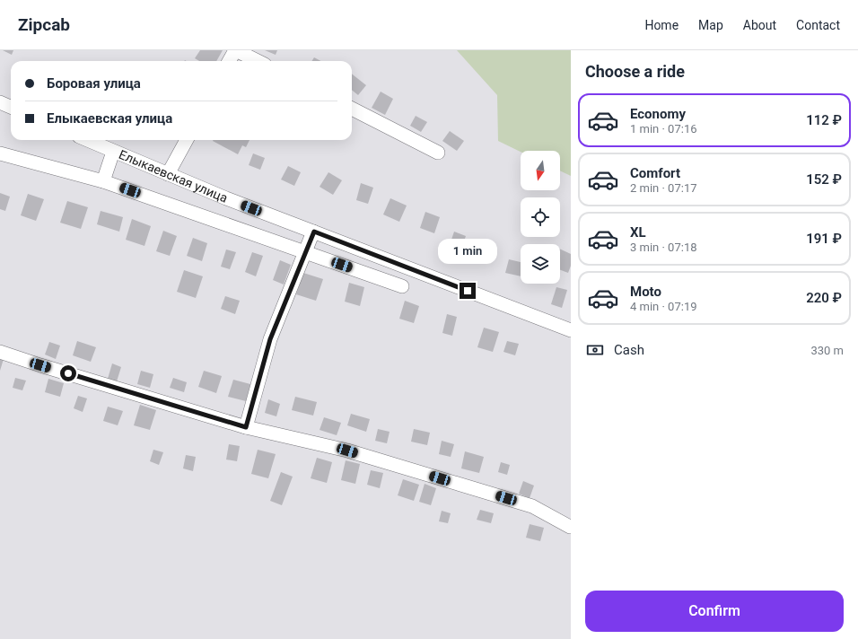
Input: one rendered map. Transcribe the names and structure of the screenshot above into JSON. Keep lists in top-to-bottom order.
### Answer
{
  "streets": {
    "street": ["Елыкаевская улица"]
  },
  "north": "bottom",
  "page": {
    "header": "Zipcab",
    "nav": [
      "Home",
      "Map",
      "About",
      "Contact"
    ],
    "heading": "Choose a ride",
    "banner": ["Боровая улица", "Елыкаевская улица"],
    "list": [
      {
        "name": "Economy",
        "note": "1 min · 07:16",
        "value": "112 ₽"
      },
      {
        "name": "Comfort",
        "note": "2 min · 07:17",
        "value": "152 ₽"
      },
      {
        "name": "XL",
        "note": "3 min · 07:18",
        "value": "191 ₽"
      },
      {
        "name": "Moto",
        "note": "4 min · 07:19",
        "value": "220 ₽"
      }
    ],
    "bubble": "1 min",
    "pay": ["Cash", "330 m"],
    "buttons": "Confirm"
  }
}
